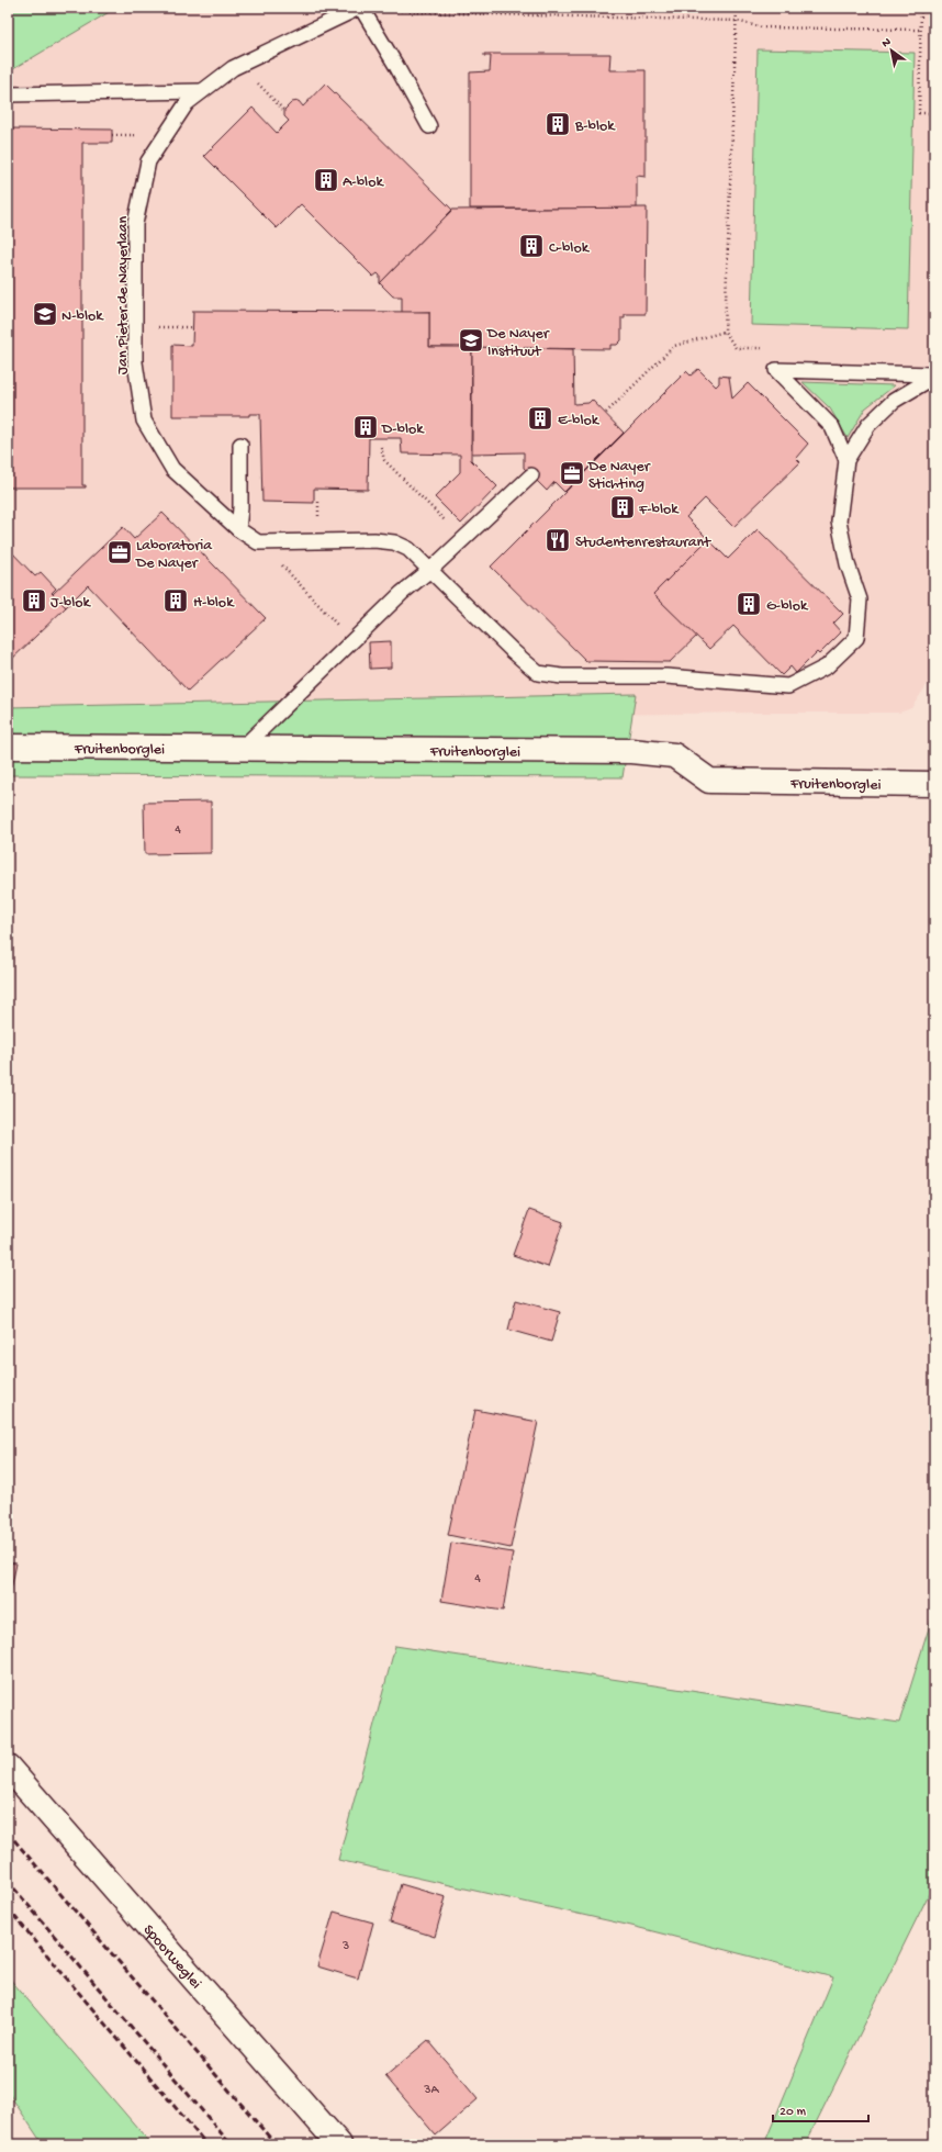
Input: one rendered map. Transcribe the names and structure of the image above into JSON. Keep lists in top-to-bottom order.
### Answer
{
  "streets": {
    "street": ["Fruitenborglei", "Spoorweglei"],
    "lane": ["Jan Pieter de Nayerlaan"]
  },
  "places": {
    "building": [
      "B-blok",
      "A-blok",
      "C-blok",
      "E-blok",
      "D-blok",
      "F-blok",
      "J-blok",
      "H-blok",
      "G-blok"
    ],
    "school or university": ["N-blok", "De Nayer Instituut"],
    "office": ["De Nayer Stichting", "Laboratoria De Nayer"],
    "restaurant": ["Studentenrestaurant"]
  },
  "house_numbers": [
    "4",
    "4",
    "3",
    "3A"
  ],
  "scale_bar": "20 m",
  "north": "top left"
}
